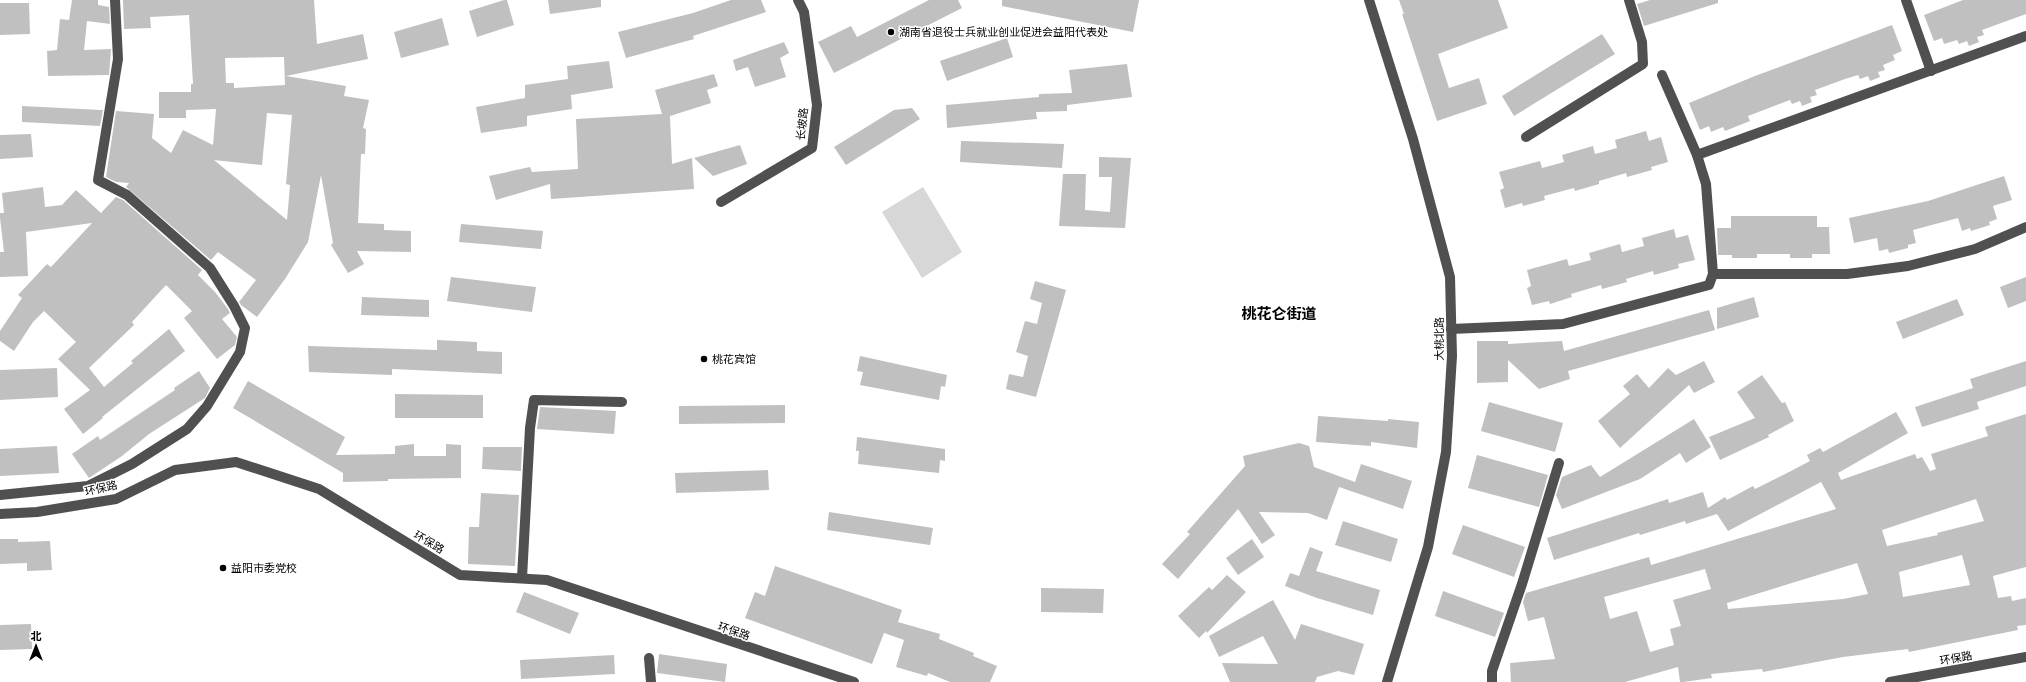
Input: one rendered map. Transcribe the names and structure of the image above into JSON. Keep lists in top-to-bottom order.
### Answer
{
  "streets": {
    "street": ["长坡路", "大桃北路", "环保路"]
  },
  "districts": ["桃花仑街道"],
  "places": ["湖南省退役士兵就业创业促进会益阳代表处", "桃花宾馆", "益阳市委党校"],
  "north": "top"
}
